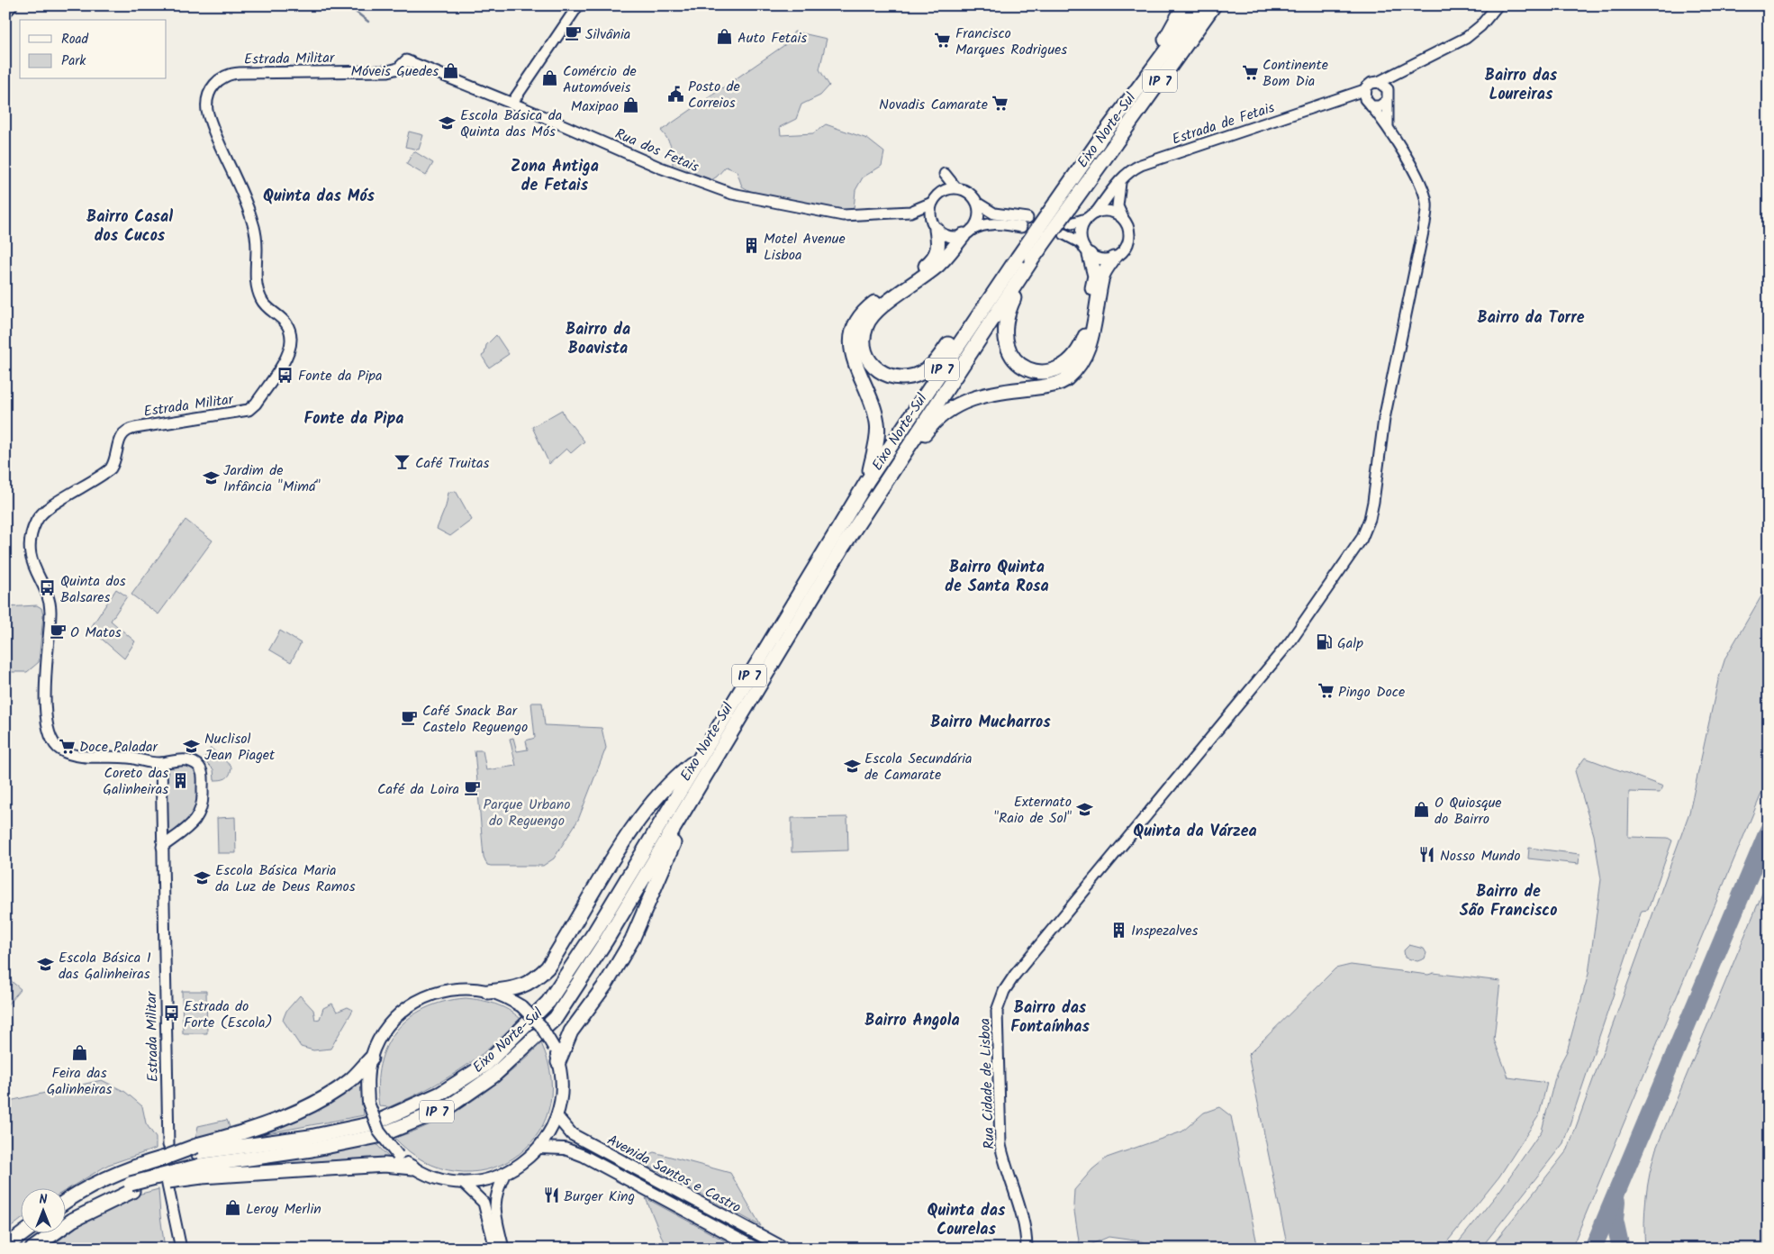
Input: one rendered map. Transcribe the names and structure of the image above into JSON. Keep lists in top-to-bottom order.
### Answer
{
  "streets": {
    "highway": ["IP 7", "Eixo Norte-Sul"],
    "main road": ["Avenida Santos e Castro"],
    "street": [
      "Estrada Militar",
      "Estrada de Fetais",
      "Rua dos Fetais",
      "Rua Cidade de Lisboa"
    ]
  },
  "crossings": [
    ["Estrada Militar", "Eixo Norte-Sul"],
    ["Estrada Militar", "Rua dos Fetais"]
  ],
  "districts": [
    "Bairro das Loureiras",
    "Zona Antiga de Fetais",
    "Quinta das Mós",
    "Bairro Casal dos Cucos",
    "Bairro da Torre",
    "Bairro da Boavista",
    "Fonte da Pipa",
    "Bairro Quinta de Santa Rosa",
    "Bairro Mucharros",
    "Quinta da Várzea",
    "Bairro de São Francisco",
    "Bairro das Fontaínhas",
    "Bairro Angola",
    "Quinta das Courelas"
  ],
  "parks": ["Parque Urbano do Reguengo"],
  "places": {
    "cafe": [
      "Silvânia",
      "O Matos",
      "Café Snack Bar Castelo Reguengo",
      "Café da Loira"
    ],
    "shop": [
      "Auto Fetais",
      "Móveis Guedes",
      "Comércio de Automóveis",
      "Maxipao",
      "O Quiosque do Bairro",
      "Feira das Galinheiras",
      "Leroy Merlin"
    ],
    "supermarket": [
      "Francisco Marques Rodrigues",
      "Continente Bom Dia",
      "Novadis Camarate",
      "Pingo Doce",
      "Doce Paladar"
    ],
    "public building": ["Posto de Correios"],
    "school or university": [
      "Escola Básica da Quinta das Mós",
      "Jardim de Infância \"Mimá\"",
      "Nuclisol Jean Piaget",
      "Escola Secundária de Camarate",
      "Externato \"Raio de Sol\"",
      "Escola Básica Maria da Luz de Deus Ramos",
      "Escola Básica 1 das Galinheiras"
    ],
    "building": ["Motel Avenue Lisboa", "Coreto das Galinheiras", "Inspezalves"],
    "bus stop": ["Fonte da Pipa", "Quinta dos Balsares", "Estrada do Forte (Escola)"],
    "bar": ["Café Truitas"],
    "fuel station": ["Galp"],
    "restaurant": ["Nosso Mundo", "Burger King"]
  },
  "legend": ["Road", "Park"],
  "north": "top"
}
